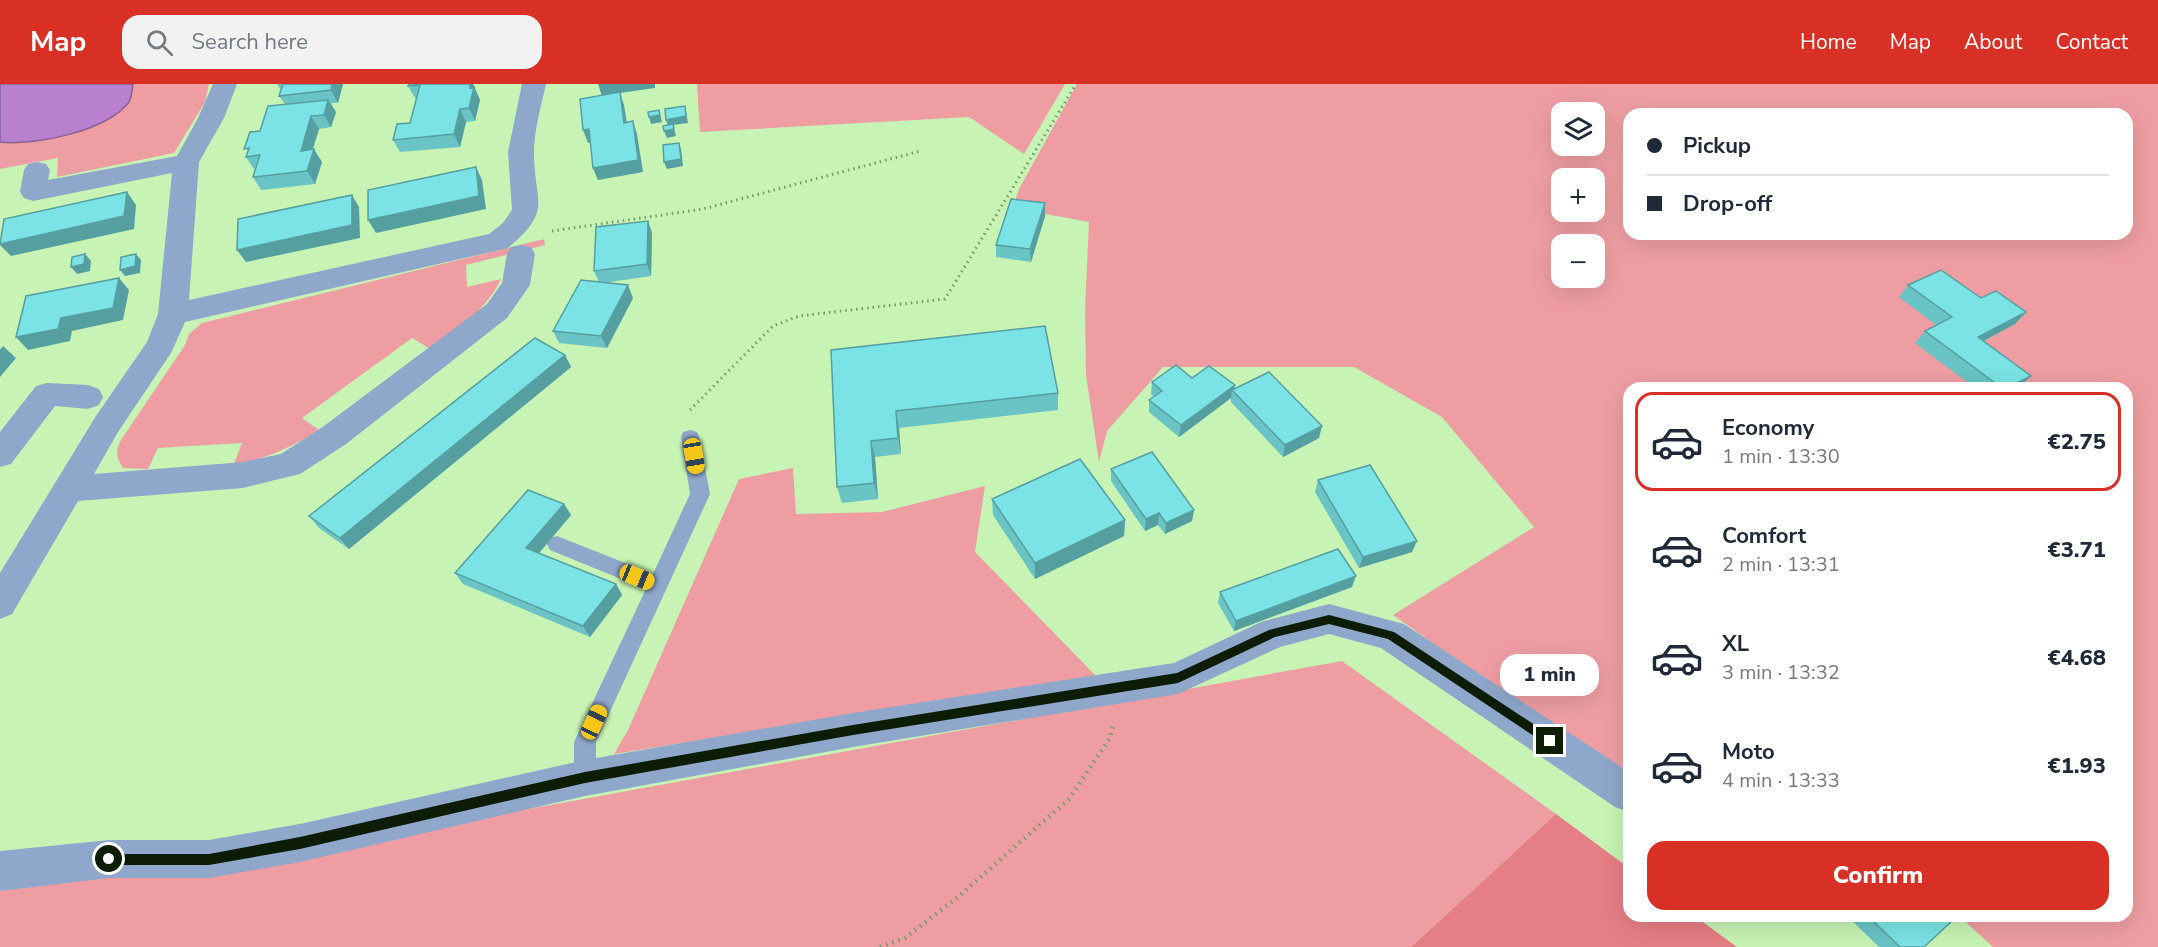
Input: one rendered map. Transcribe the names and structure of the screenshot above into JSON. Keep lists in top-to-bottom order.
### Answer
{
  "page": {
    "header": "Map",
    "search": "Search here",
    "nav": [
      "Home",
      "Map",
      "About",
      "Contact"
    ],
    "map_buttons": ["+", "−"],
    "banner": ["Pickup", "Drop-off"],
    "list": [
      {
        "name": "Economy",
        "note": "1 min · 13:30",
        "value": "€2.75"
      },
      {
        "name": "Comfort",
        "note": "2 min · 13:31",
        "value": "€3.71"
      },
      {
        "name": "XL",
        "note": "3 min · 13:32",
        "value": "€4.68"
      },
      {
        "name": "Moto",
        "note": "4 min · 13:33",
        "value": "€1.93"
      }
    ],
    "bubble": "1 min",
    "buttons": "Confirm"
  }
}
